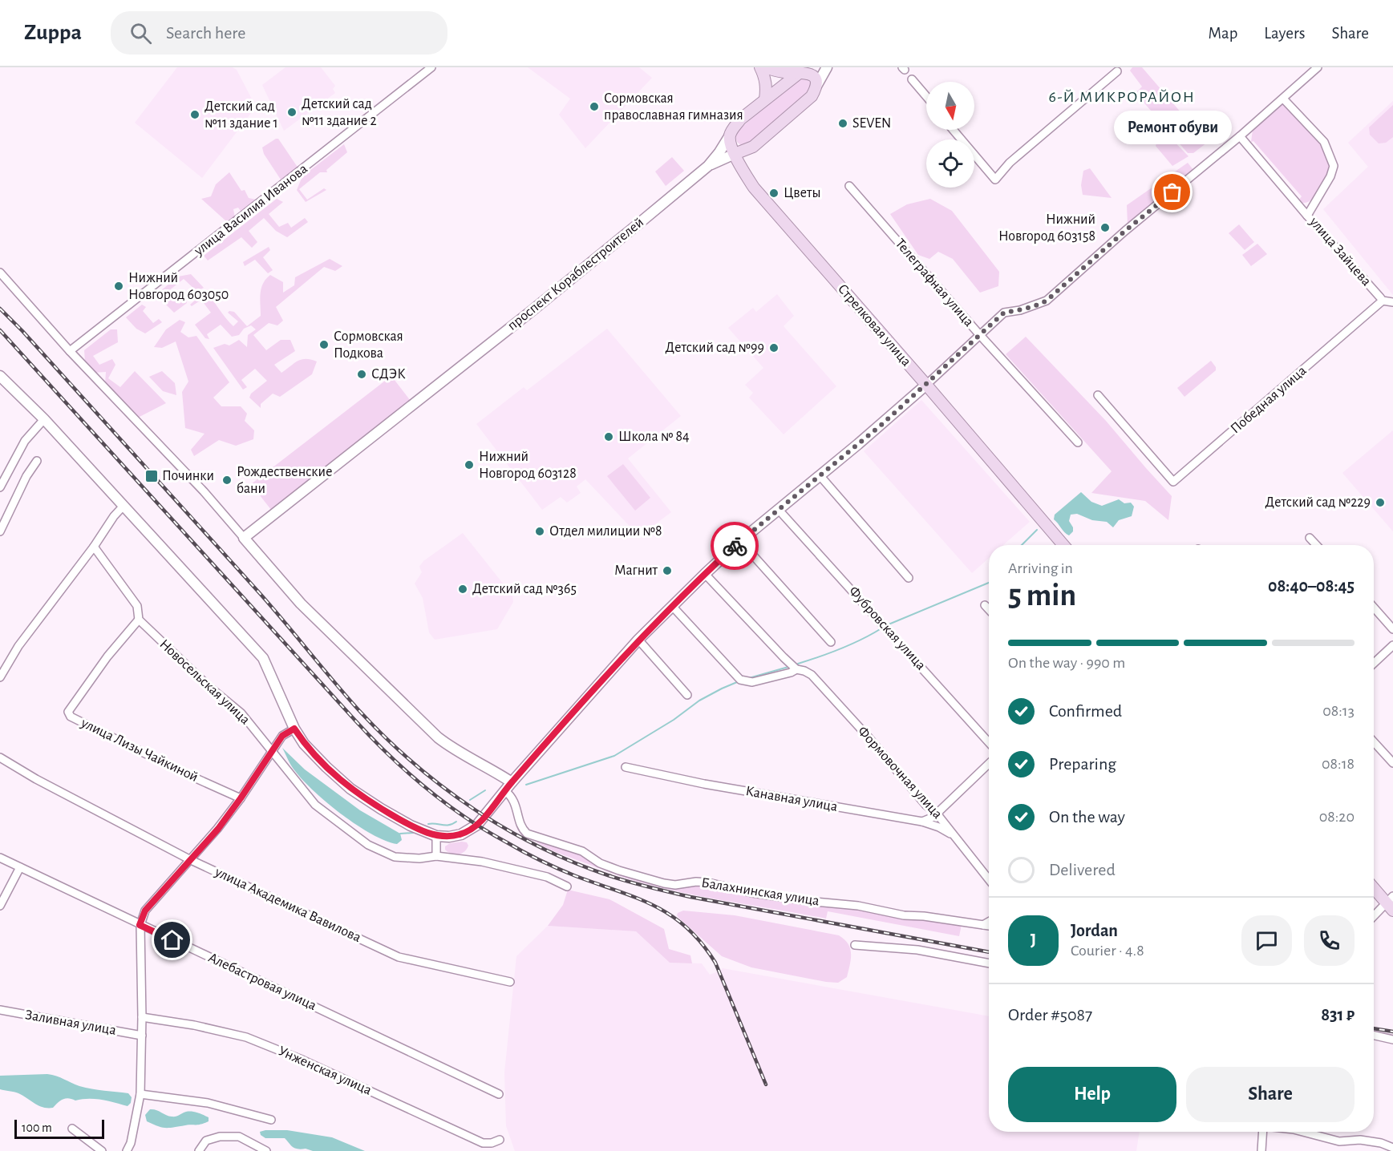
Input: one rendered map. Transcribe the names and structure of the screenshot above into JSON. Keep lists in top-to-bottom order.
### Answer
{
  "streets": {
    "main road": ["Стрелковая улица"],
    "street": [
      "улица Василия Иванова",
      "улица Зайцева",
      "проспект Кораблестроителей",
      "Телеграфная улица",
      "Победная улица",
      "Фубровская улица",
      "Новосельская улица",
      "улица Лизы Чайкиной",
      "Формовочная улица",
      "Канавная улица",
      "Балахнинская улица",
      "улица Академика Вавилова",
      "Алебастровая улица",
      "Заливная улица",
      "Унженская улица"
    ]
  },
  "crossings": [
    ["улица Зайцева", "Победная улица"],
    ["проспект Кораблестроителей", "Стрелковая улица"],
    ["Новосельская улица", "улица Лизы Чайкиной"],
    ["Формовочная улица", "Канавная улица"]
  ],
  "districts": ["6-Й МИКРОРАЙОН"],
  "places": {
    "other": [
      "Сормовская православная гимназия",
      "Детский сад №11 здание 2",
      "Детский сад №11 здание 1",
      "SEVEN",
      "Ремонт обуви",
      "Цветы",
      "Нижний Новгород 603158",
      "Нижний Новгород 603050",
      "Сормовская Подкова",
      "Детский сад №99",
      "СДЭК",
      "Школа № 84",
      "Нижний Новгород 603128",
      "Рождественские бани",
      "Детский сад №229",
      "Отдел милиции №8",
      "Магнит",
      "Детский сад №365"
    ],
    "transit": ["Починки"]
  },
  "scale_bar": "100 m",
  "north": "bottom",
  "page": {
    "header": "Zuppa",
    "search": "Search here",
    "nav": ["Map", "Layers", "Share"],
    "bubble": "Ремонт обуви",
    "heading": ["5 min", "Arriving in", "08:40–08:45"],
    "panel": [
      "Jordan",
      "Courier · 4.8",
      "Order #5087",
      "831 ₽"
    ],
    "bar": "On the way · 990 m",
    "list": [
      ["Confirmed", "08:13"],
      ["Preparing", "08:18"],
      ["On the way", "08:20"],
      "Delivered"
    ],
    "round": "J",
    "buttons": ["Help", "Share"],
    "scale": "100 m"
  }
}
